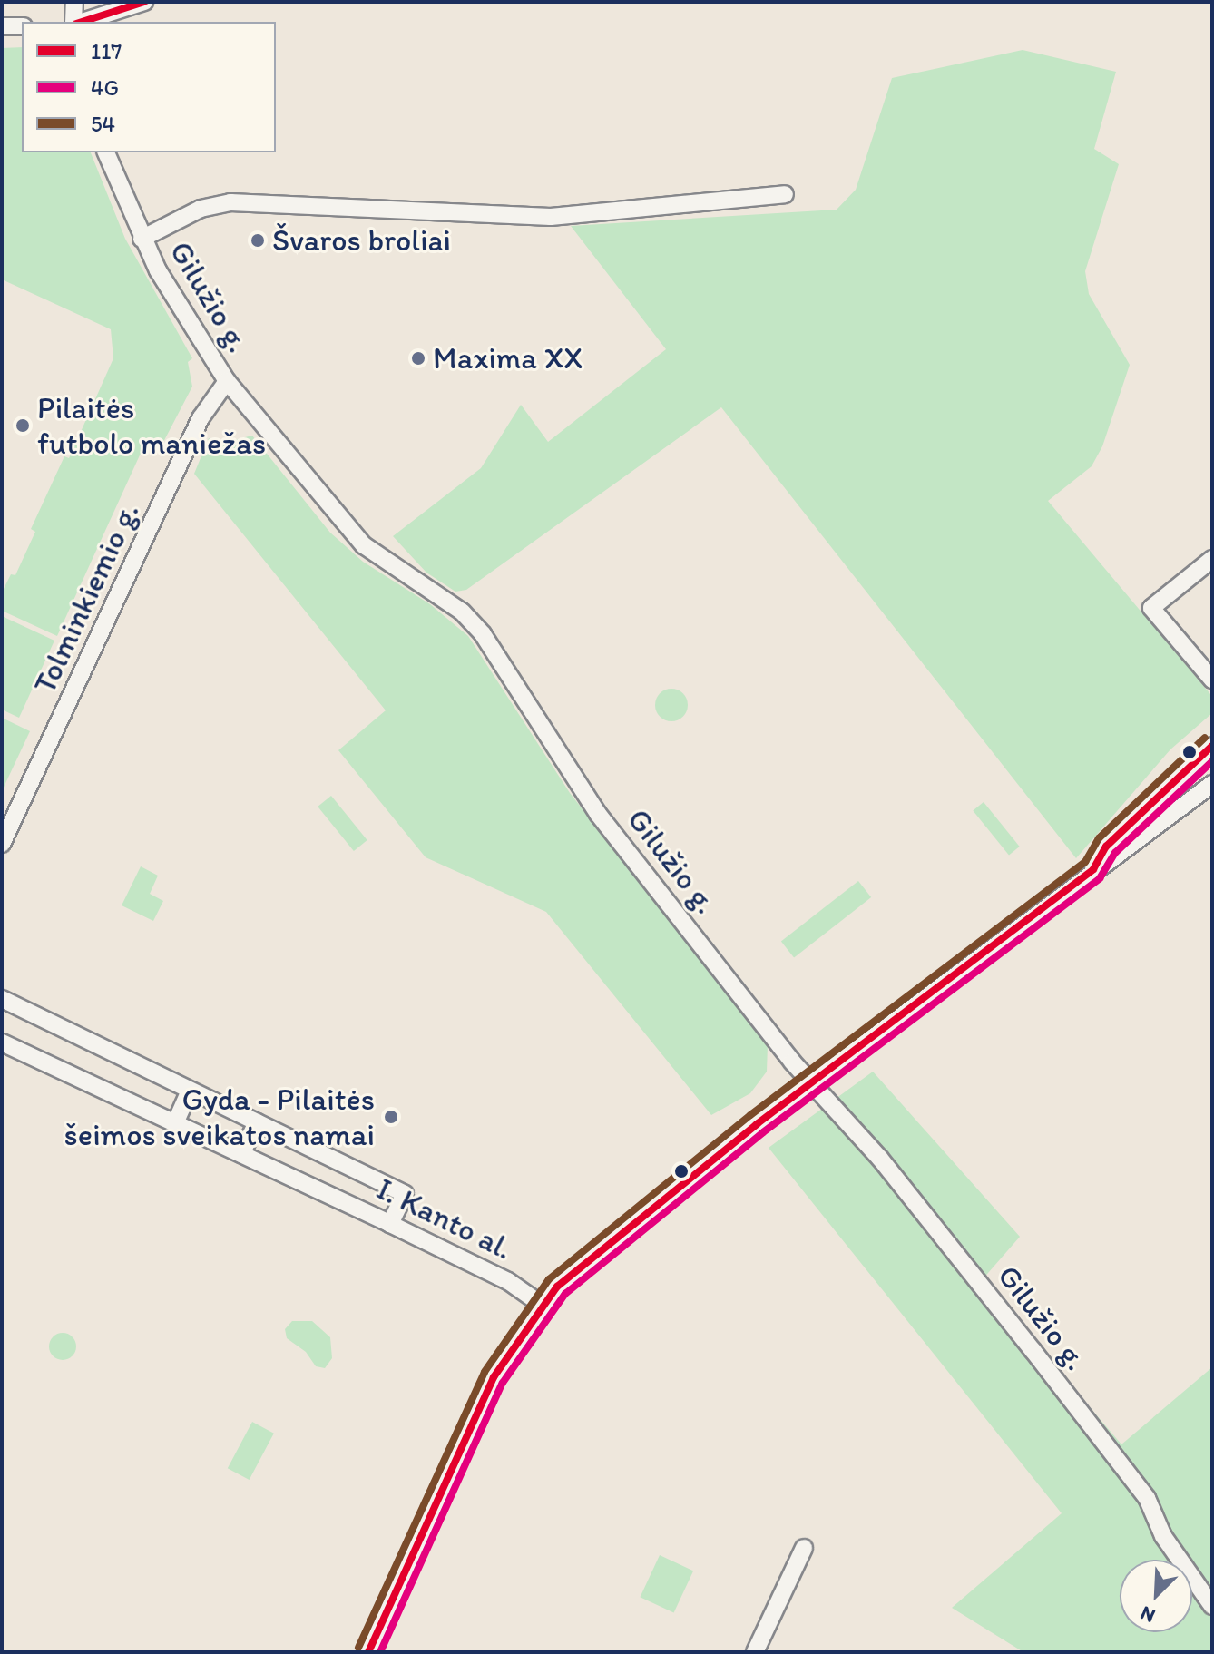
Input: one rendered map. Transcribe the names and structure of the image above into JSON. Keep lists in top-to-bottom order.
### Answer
{
  "streets": {
    "street": ["Gilužio g.", "Tolminkiemio g.", "I. Kanto al."]
  },
  "crossings": [
    ["Gilužio g.", "Tolminkiemio g."]
  ],
  "places": [
    "Švaros broliai",
    "Maxima XX",
    "Pilaitės futbolo maniežas",
    "Gyda - Pilaitės šeimos sveikatos namai"
  ],
  "lines": ["transit line 117", "transit line 54", "transit line 4G"],
  "legend": ["117", "4G", "54"],
  "north": "bottom left"
}
